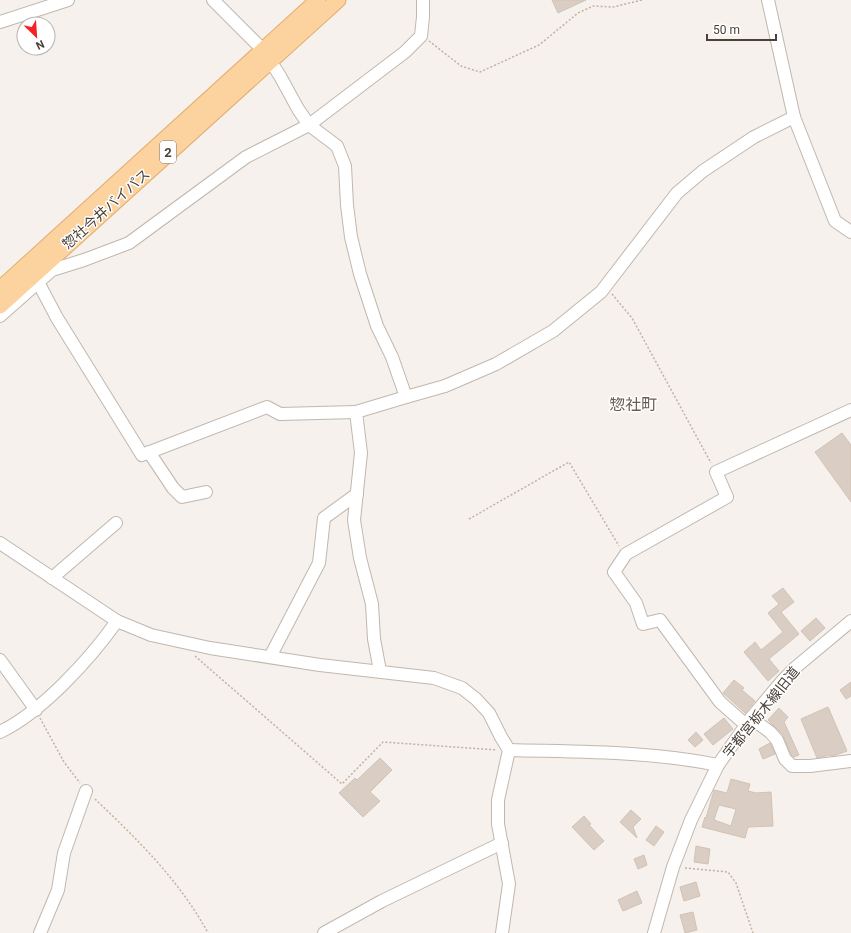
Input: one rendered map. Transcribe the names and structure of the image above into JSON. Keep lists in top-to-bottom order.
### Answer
{
  "streets": {
    "main road": ["2", "惣社今井バイパス"],
    "street": ["宇都宮栃木線旧道"]
  },
  "districts": ["惣社町"],
  "scale_bar": "50 m",
  "north": "bottom right"
}
